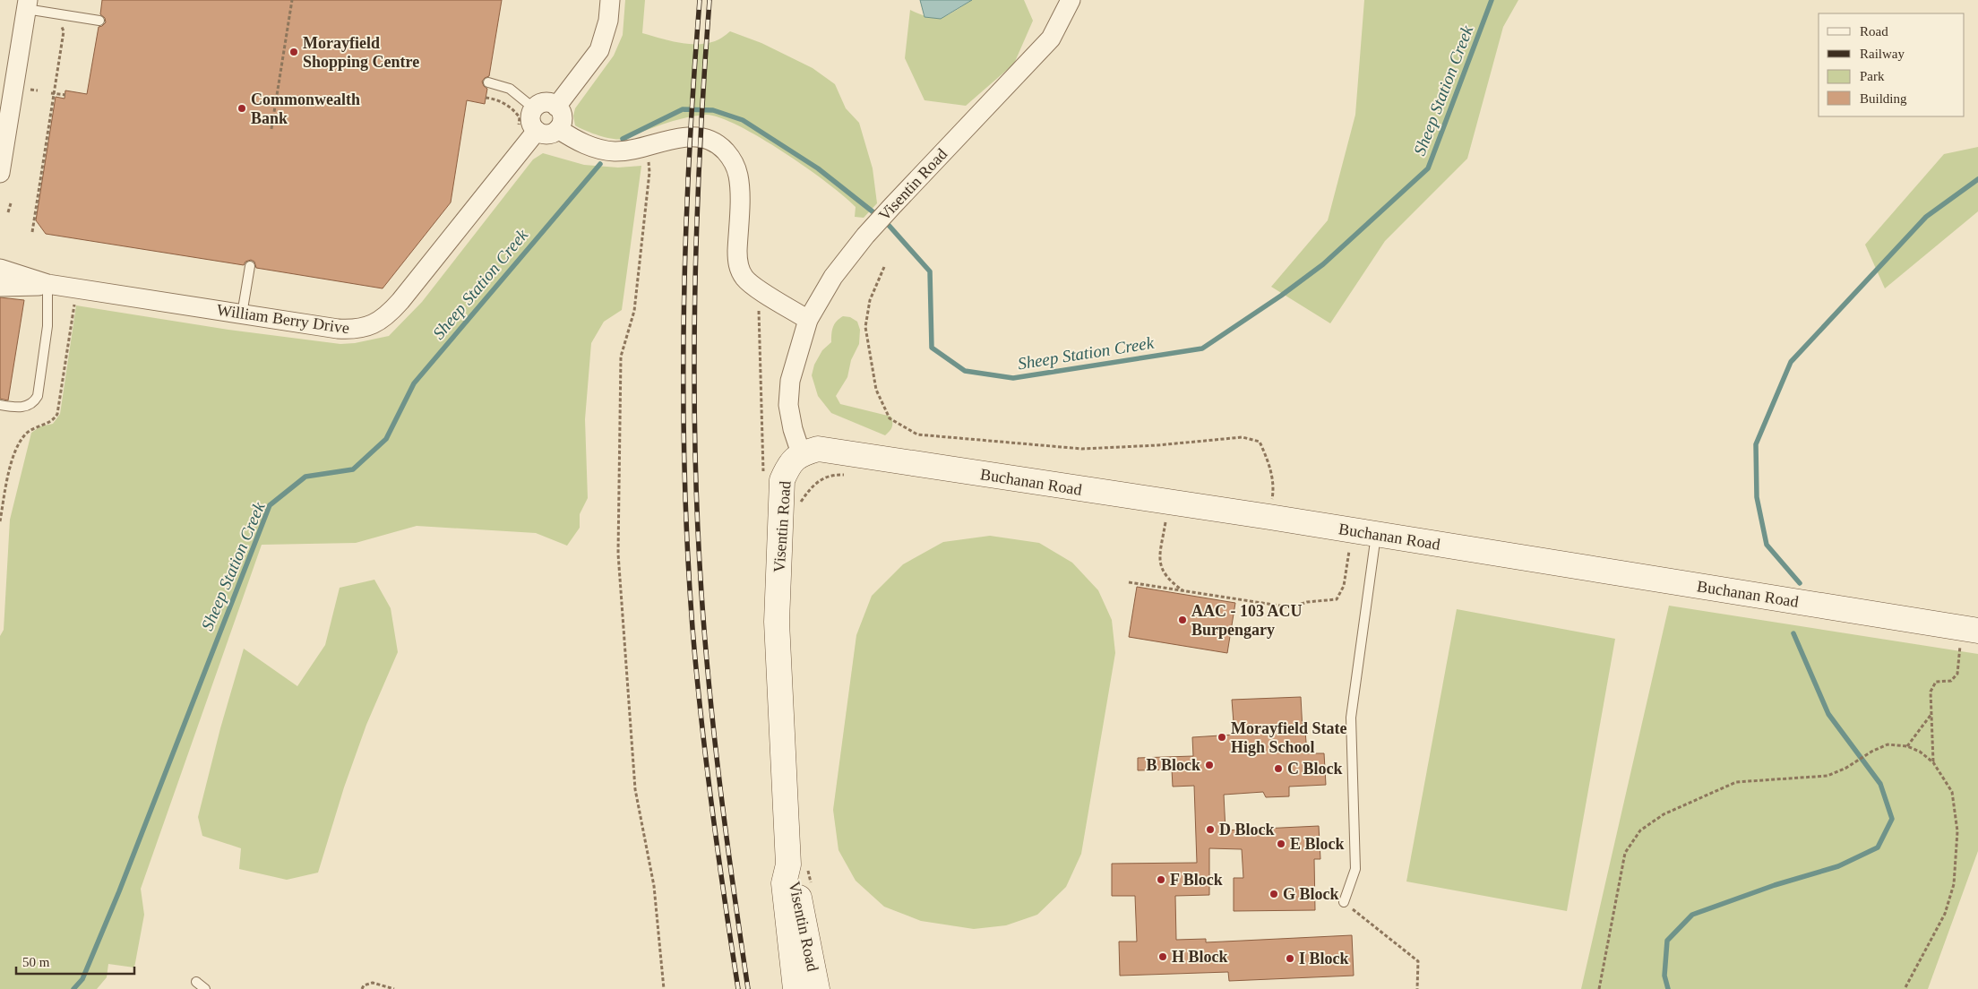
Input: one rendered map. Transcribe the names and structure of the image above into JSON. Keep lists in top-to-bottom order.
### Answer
{
  "streets": {
    "main road": ["Visentin Road", "Buchanan Road"],
    "street": ["William Berry Drive"]
  },
  "crossings": [
    ["Visentin Road", "Buchanan Road"]
  ],
  "water": ["Sheep Station Creek"],
  "places": [
    "Morayfield Shopping Centre",
    "Commonwealth Bank",
    "AAC - 103 ACU Burpengary",
    "Morayfield State High School",
    "B Block",
    "C Block",
    "D Block",
    "E Block",
    "F Block",
    "G Block",
    "H Block",
    "I Block"
  ],
  "legend": [
    "Road",
    "Railway",
    "Park",
    "Building"
  ],
  "scale_bar": "50 m"
}
